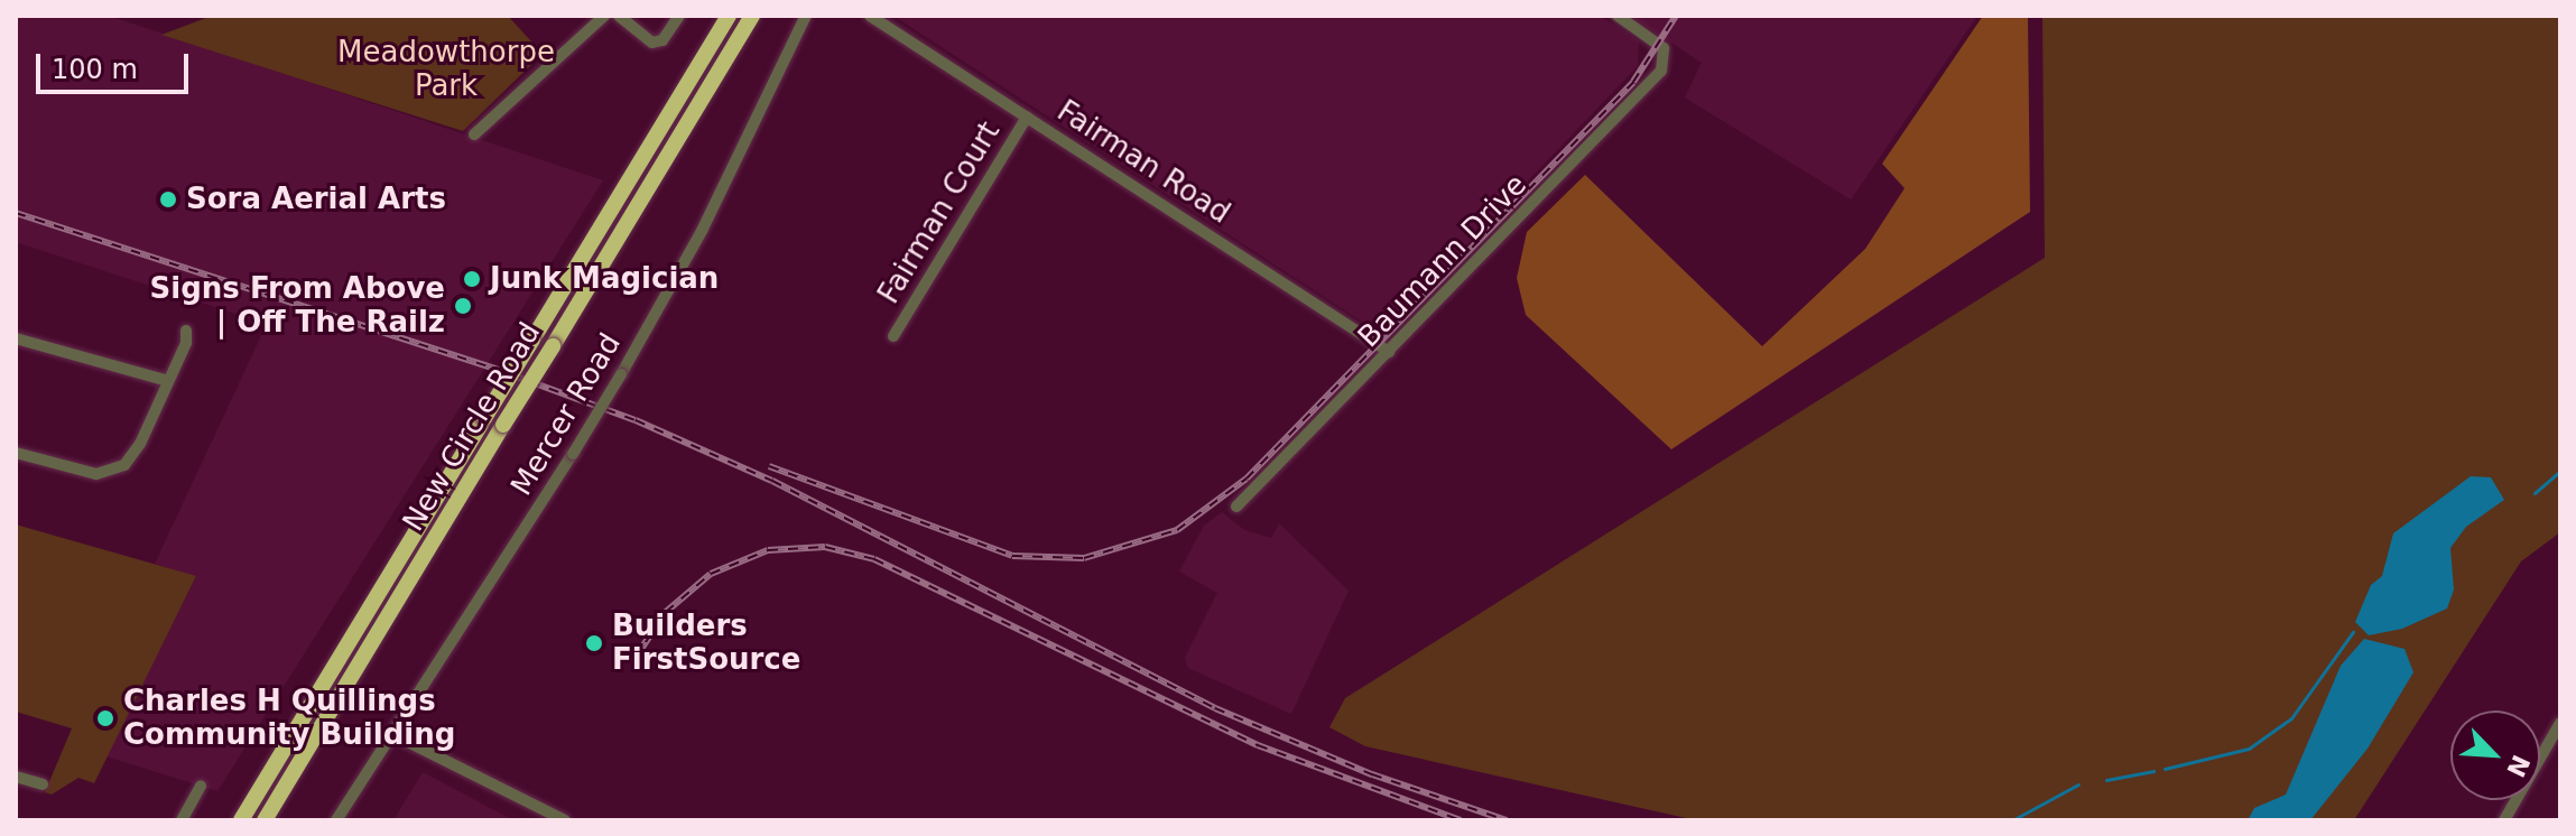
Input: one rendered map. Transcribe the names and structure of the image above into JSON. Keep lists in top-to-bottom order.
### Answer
{
  "streets": {
    "highway": ["New Circle Road"],
    "street": [
      "Fairman Road",
      "Fairman Court",
      "Baumann Drive",
      "Mercer Road"
    ]
  },
  "crossings": [
    ["Fairman Road", "Fairman Court"],
    ["Fairman Road", "Baumann Drive"]
  ],
  "parks": ["Meadowthorpe Park"],
  "places": [
    "Sora Aerial Arts",
    "Junk Magician",
    "Signs From Above | Off The Railz",
    "Builders FirstSource",
    "Charles H Quillings Community Building"
  ],
  "scale_bar": "100 m",
  "north": "bottom right"
}
